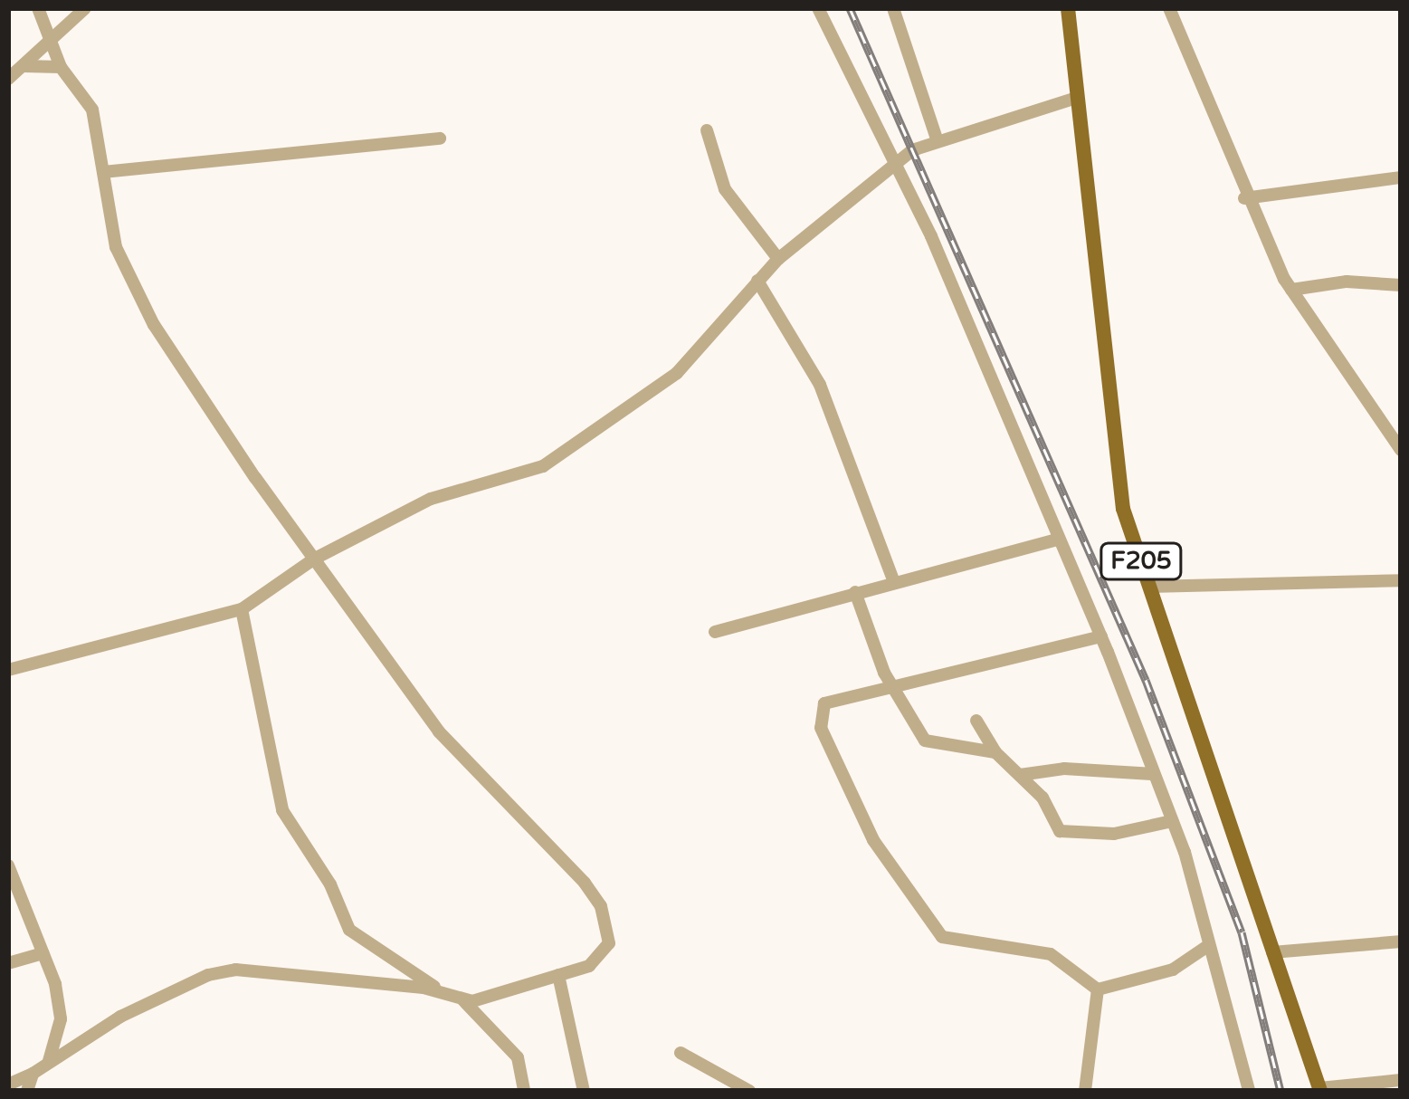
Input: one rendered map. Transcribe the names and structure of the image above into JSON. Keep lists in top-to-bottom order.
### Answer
{
  "streets": {
    "main road": ["F205"]
  }
}
